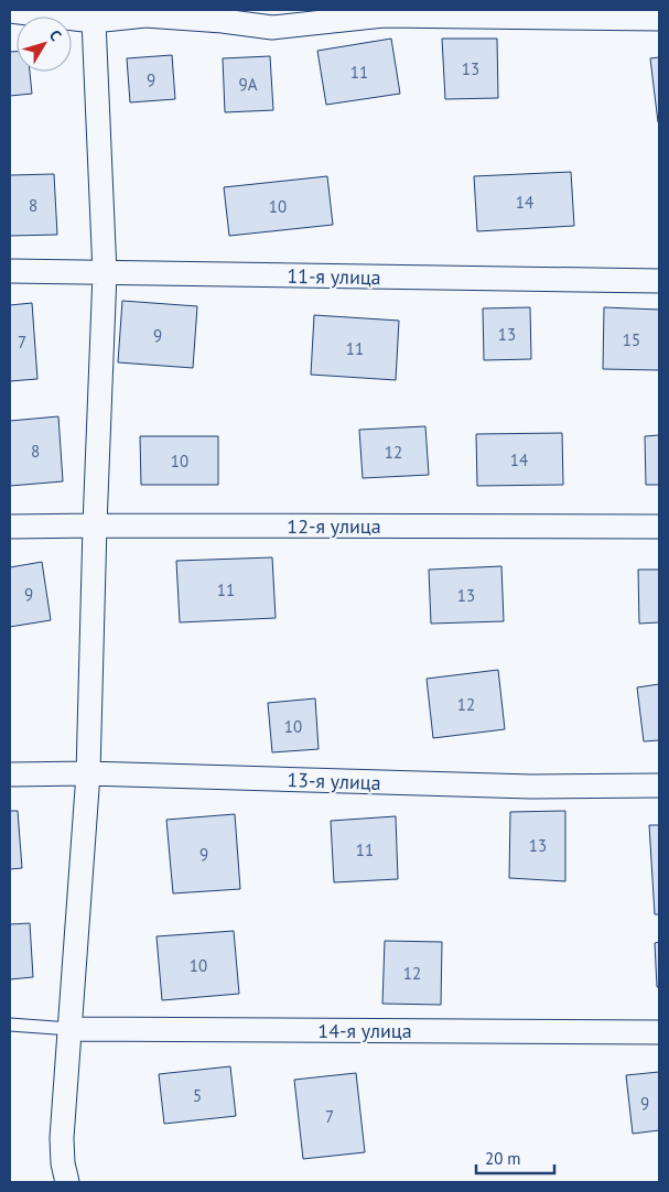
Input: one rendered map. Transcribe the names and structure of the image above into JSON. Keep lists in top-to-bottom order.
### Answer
{
  "streets": {
    "street": [
      "11-я улица",
      "12-я улица",
      "13-я улица",
      "14-я улица"
    ]
  },
  "house_numbers": [
    "13",
    "11",
    "9",
    "9А",
    "14",
    "8",
    "10",
    "13",
    "9",
    "15",
    "7",
    "11",
    "8",
    "12",
    "14",
    "10",
    "11",
    "9",
    "13",
    "12",
    "10",
    "13",
    "11",
    "9",
    "10",
    "12",
    "5",
    "9",
    "7"
  ],
  "scale_bar": "20 m",
  "north": "top right"
}
